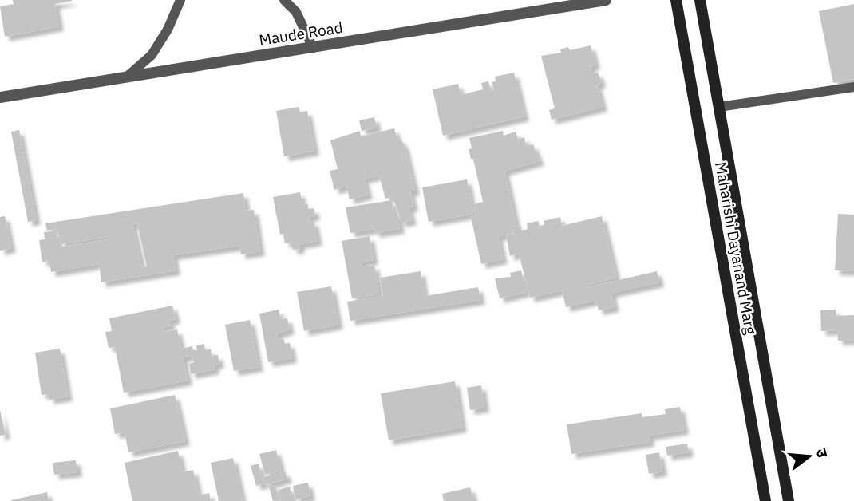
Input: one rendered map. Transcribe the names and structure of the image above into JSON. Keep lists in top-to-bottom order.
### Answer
{
  "streets": {
    "street": ["Maude Road", "Maharishi Dayanand Marg"]
  },
  "north": "right"
}
